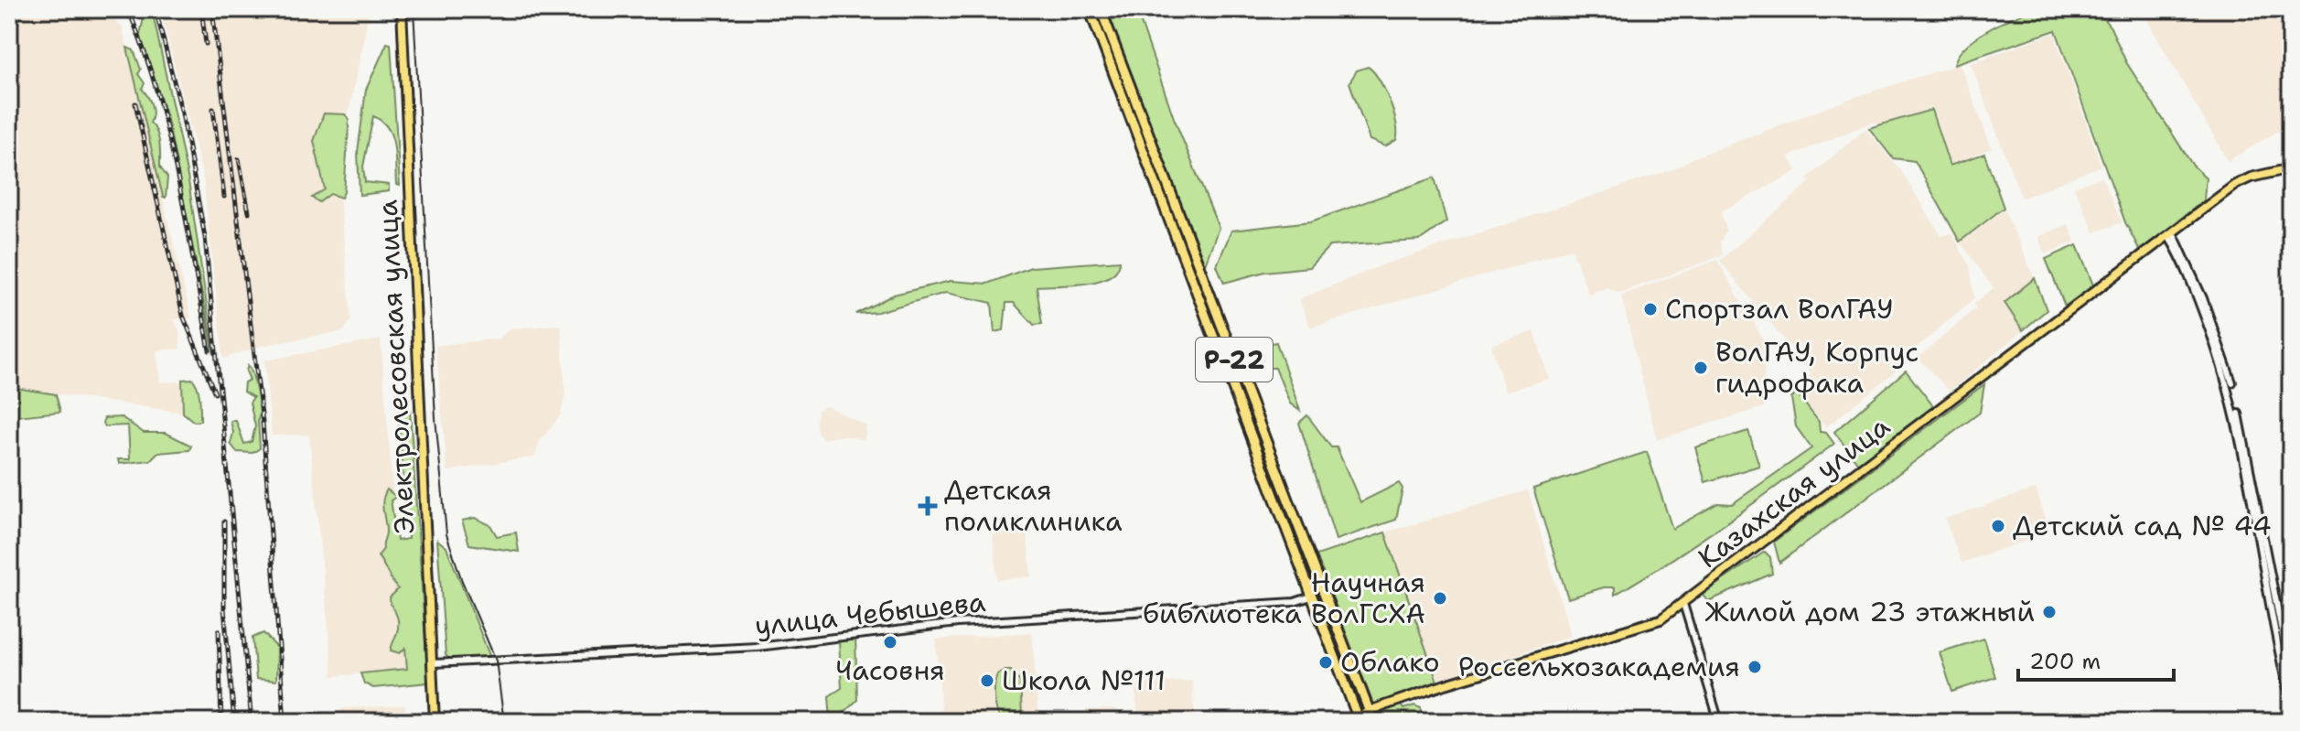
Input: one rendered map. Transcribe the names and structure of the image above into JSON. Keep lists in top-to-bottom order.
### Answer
{
  "streets": {
    "highway": ["Р-22"],
    "main road": ["Электролесовская улица", "Казахская улица"],
    "street": ["улица Чебышева"]
  },
  "crossings": [
    ["Р-22", "Казахская улица"],
    ["Р-22", "улица Чебышева"],
    ["Электролесовская улица", "улица Чебышева"]
  ],
  "places": {
    "other": [
      "Спортзал ВолГАУ",
      "ВолГАУ, Корпус гидрофака",
      "Детский сад № 44",
      "Научная библиотека ВолГСХА",
      "Жилой дом 23 этажный",
      "Часовня",
      "Облако",
      "Россельхозакадемия",
      "Школа №111"
    ],
    "health": ["Детская поликлиника"]
  },
  "scale_bar": "200 m"
}
